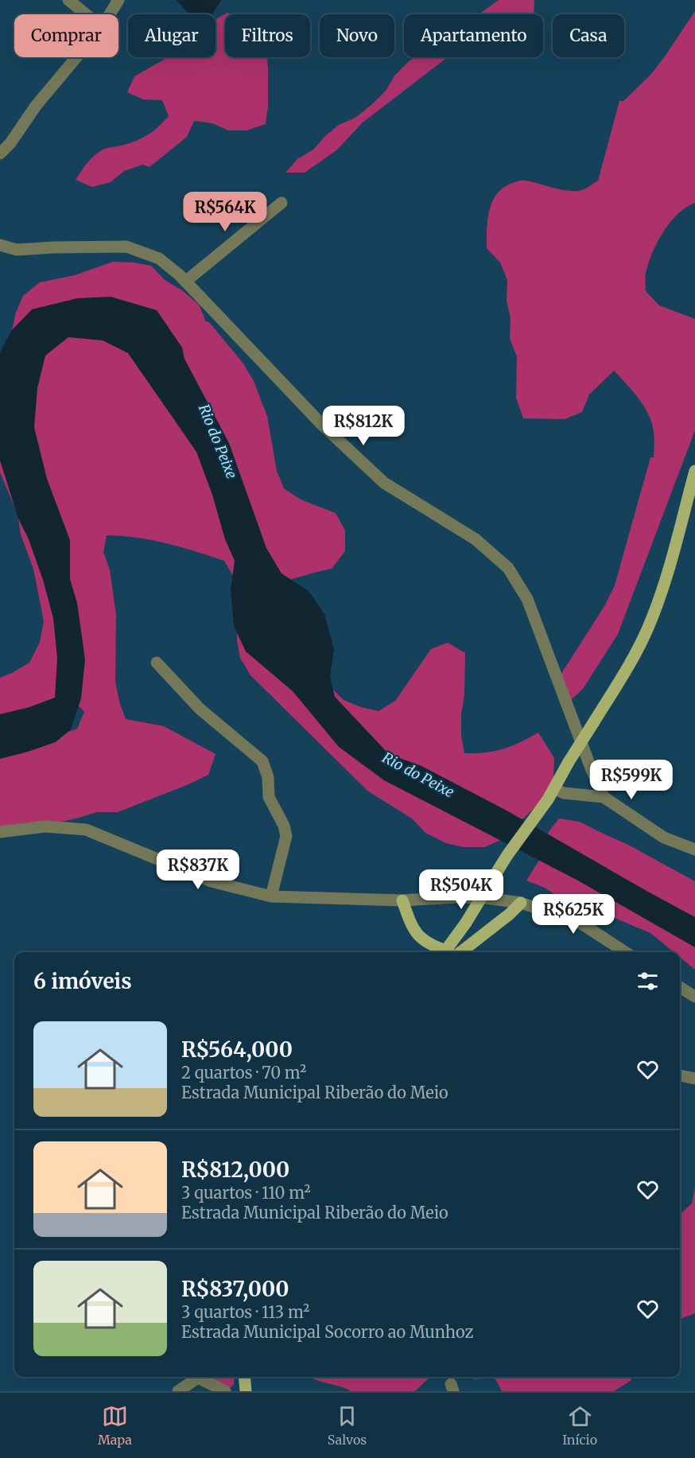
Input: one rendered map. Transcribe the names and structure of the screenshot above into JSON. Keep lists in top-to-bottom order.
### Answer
{
  "water": ["Rio do Peixe"],
  "page": {
    "chip": [
      "Comprar",
      "Alugar",
      "Filtros",
      "Novo",
      "Apartamento",
      "Casa"
    ],
    "price": [
      "R$564K",
      "R$812K",
      "R$599K",
      "R$837K",
      "R$504K",
      "R$625K"
    ],
    "heading": "6 imóveis",
    "list": [
      {
        "name": "R$564,000",
        "note": "2 quartos · 70 m² · Estrada Municipal Riberão do Meio"
      },
      {
        "name": "R$812,000",
        "note": "3 quartos · 110 m² · Estrada Municipal Riberão do Meio"
      },
      {
        "name": "R$837,000",
        "note": "3 quartos · 113 m² · Estrada Municipal Socorro ao Munhoz"
      }
    ],
    "tabs": ["Mapa", "Salvos", "Início"]
  }
}
